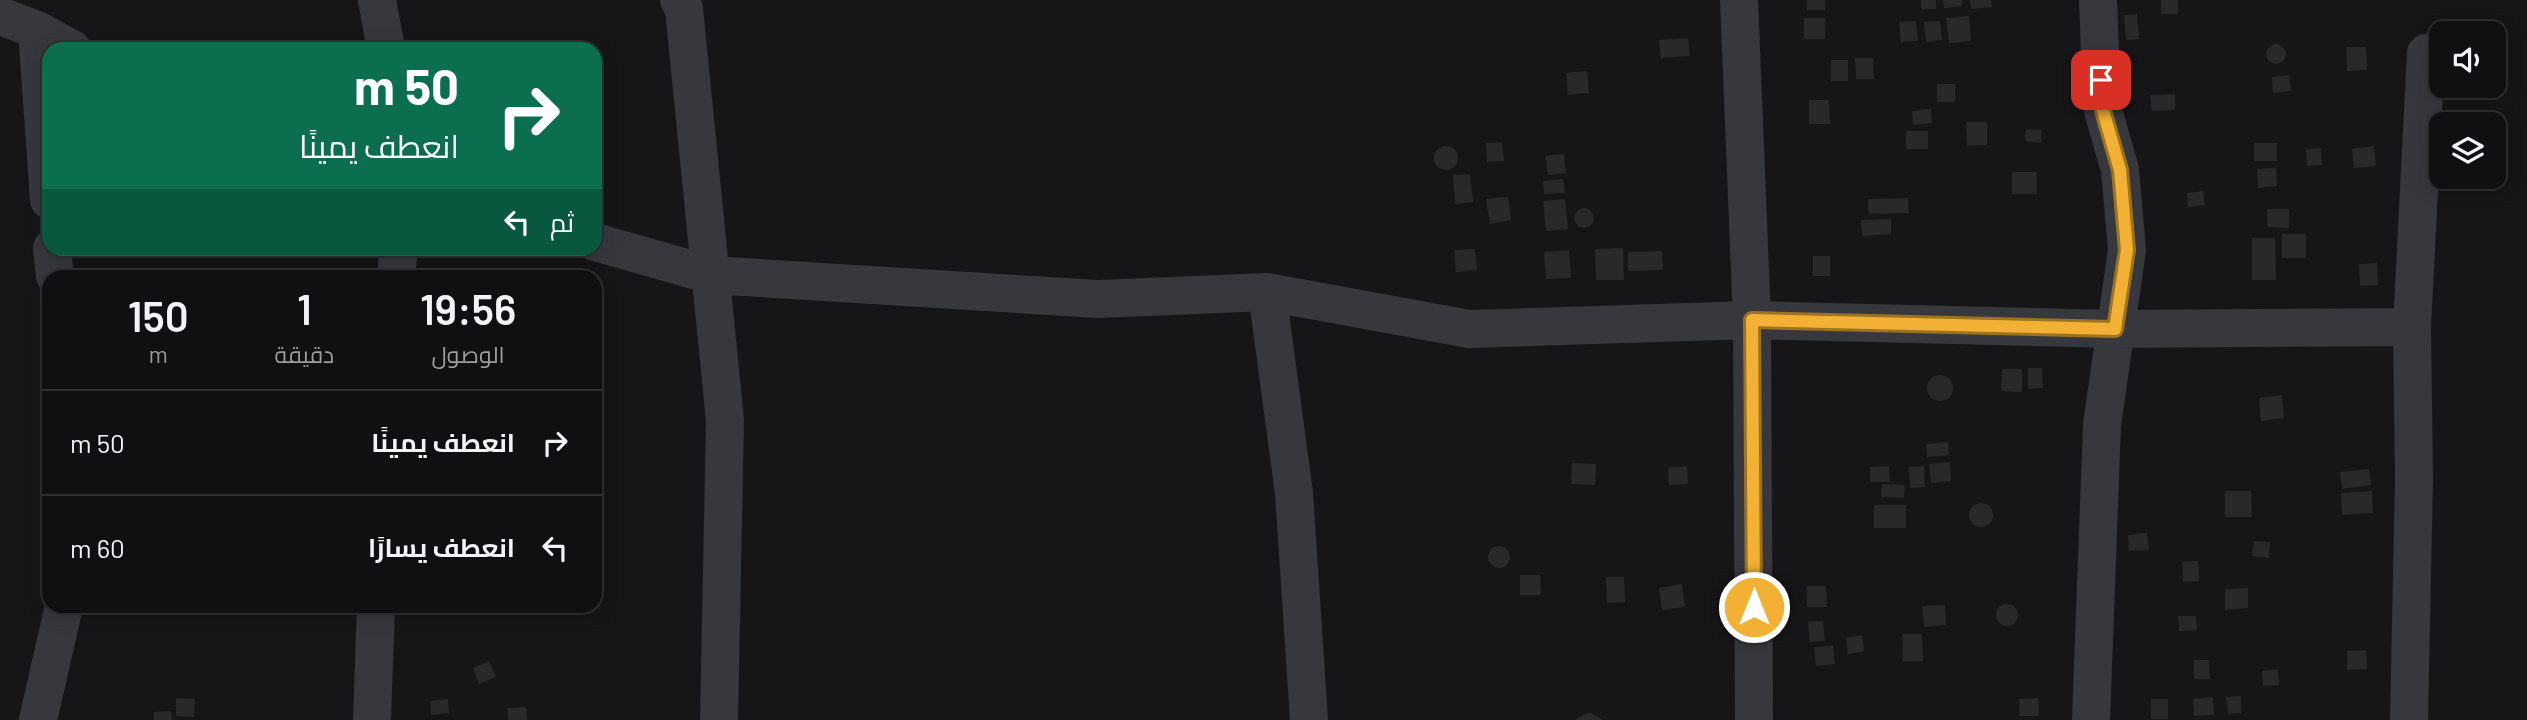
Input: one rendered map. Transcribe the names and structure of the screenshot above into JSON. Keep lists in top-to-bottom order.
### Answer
{
  "page": {
    "turn": ["50 m", "انعطف يمينًا"],
    "then": "ثم",
    "eta": [
      "19:56",
      "الوصول",
      "1",
      "دقيقة",
      "150",
      "m"
    ],
    "list": [
      {
        "name": "انعطف يمينًا",
        "value": "50 m"
      },
      {
        "name": "انعطف يسارًا",
        "value": "60 m"
      }
    ]
  }
}
